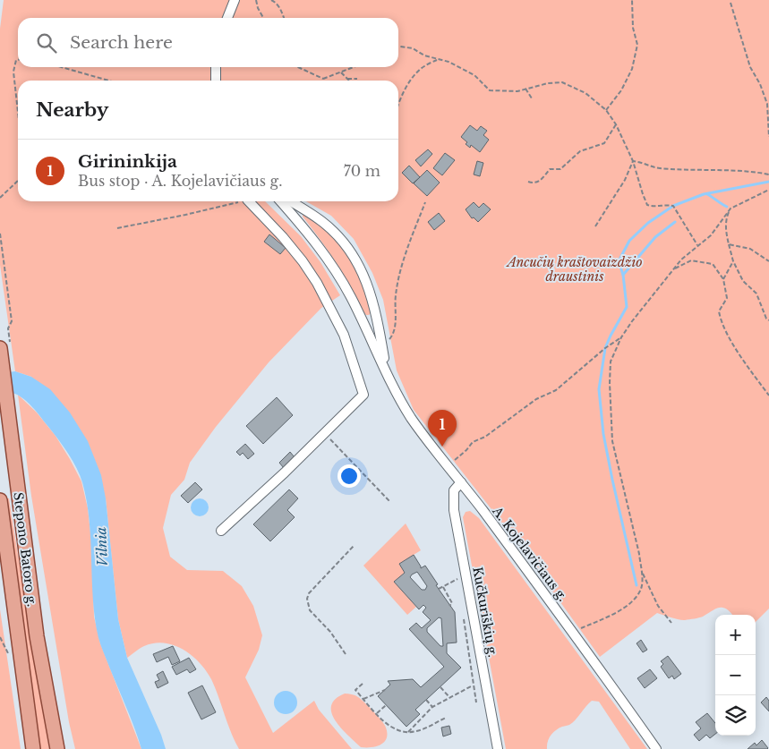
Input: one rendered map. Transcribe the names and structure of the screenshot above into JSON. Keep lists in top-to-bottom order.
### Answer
{
  "streets": {
    "main road": ["Stepono Batoro g."],
    "street": ["A. Kojelavičiaus g.", "Kučkuriškių g."]
  },
  "crossings": [
    ["A. Kojelavičiaus g.", "Kučkuriškių g."]
  ],
  "water": ["Vilnia"],
  "parks": ["Ancučių kraštovaizdžio draustinis"],
  "page": {
    "search": "Search here",
    "heading": "Nearby",
    "list": [
      {
        "mark": "1",
        "name": "Girininkija",
        "note": "Bus stop · A. Kojelavičiaus g.",
        "value": "70 m"
      }
    ],
    "pins": "1",
    "map_buttons": ["+", "−"]
  }
}
